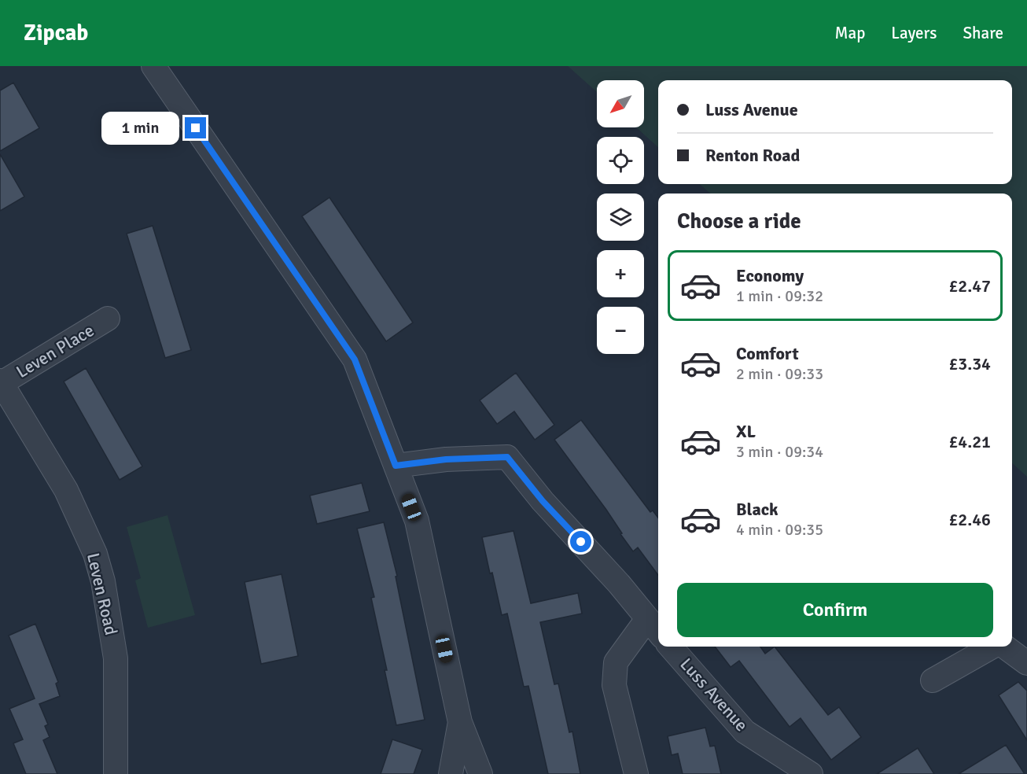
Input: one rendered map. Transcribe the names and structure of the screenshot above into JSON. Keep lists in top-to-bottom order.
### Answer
{
  "streets": {
    "street": ["Leven Place", "Leven Road", "Luss Avenue"]
  },
  "crossings": [
    ["Leven Place", "Leven Road"]
  ],
  "north": "bottom left",
  "page": {
    "header": "Zipcab",
    "nav": ["Map", "Layers", "Share"],
    "map_buttons": ["+", "−"],
    "banner": ["Luss Avenue", "Renton Road"],
    "bubble": "1 min",
    "heading": "Choose a ride",
    "list": [
      {
        "name": "Economy",
        "note": "1 min · 09:32",
        "value": "£2.47"
      },
      {
        "name": "Comfort",
        "note": "2 min · 09:33",
        "value": "£3.34"
      },
      {
        "name": "XL",
        "note": "3 min · 09:34",
        "value": "£4.21"
      },
      {
        "name": "Black",
        "note": "4 min · 09:35",
        "value": "£2.46"
      }
    ],
    "buttons": "Confirm"
  }
}
